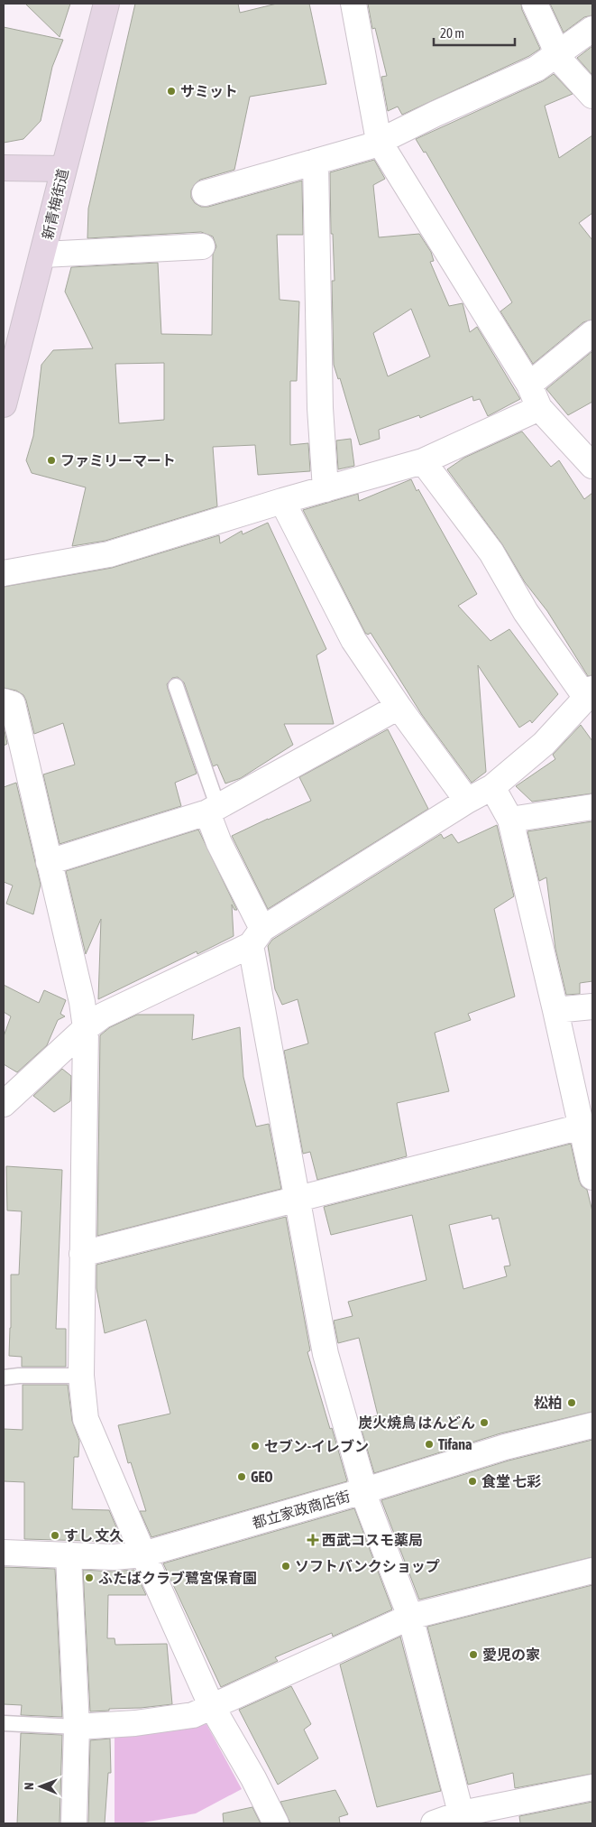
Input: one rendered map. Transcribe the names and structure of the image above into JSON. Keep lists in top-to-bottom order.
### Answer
{
  "streets": {
    "main road": ["新青梅街道"],
    "street": ["都立家政商店街"]
  },
  "places": {
    "other": [
      "サミット",
      "ファミリーマート",
      "松柏",
      "炭火焼鳥 はんどん",
      "Tifana",
      "セブン-イレブン",
      "GEO",
      "食堂 七彩",
      "すし 文久",
      "ソフトバンクショップ",
      "ふたばクラブ鷺宮保育園",
      "愛児の家"
    ],
    "health": ["西武コスモ薬局"]
  },
  "scale_bar": "20 m",
  "north": "left"
}
